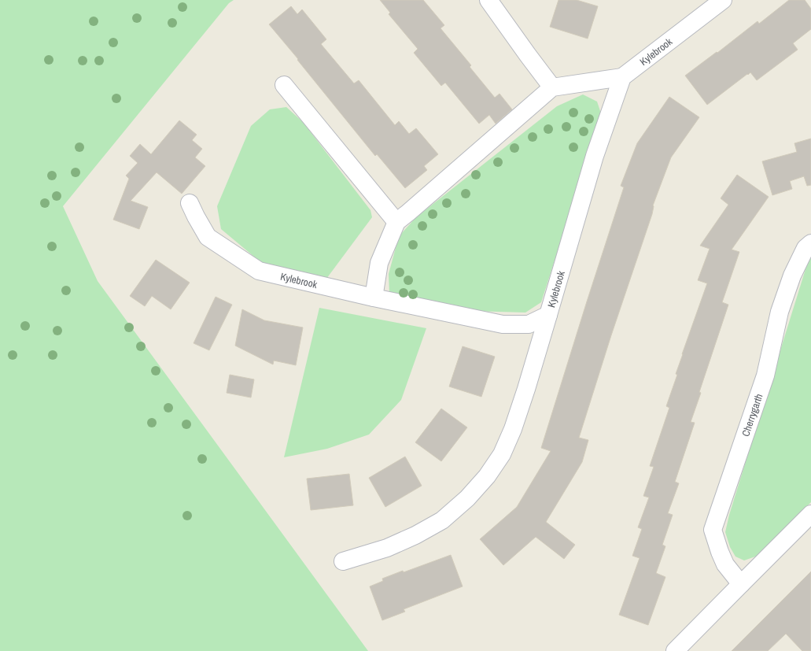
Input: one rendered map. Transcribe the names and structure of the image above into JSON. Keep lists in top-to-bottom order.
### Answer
{
  "streets": {
    "street": ["Kylebrook", "Cherrygarth"]
  }
}
